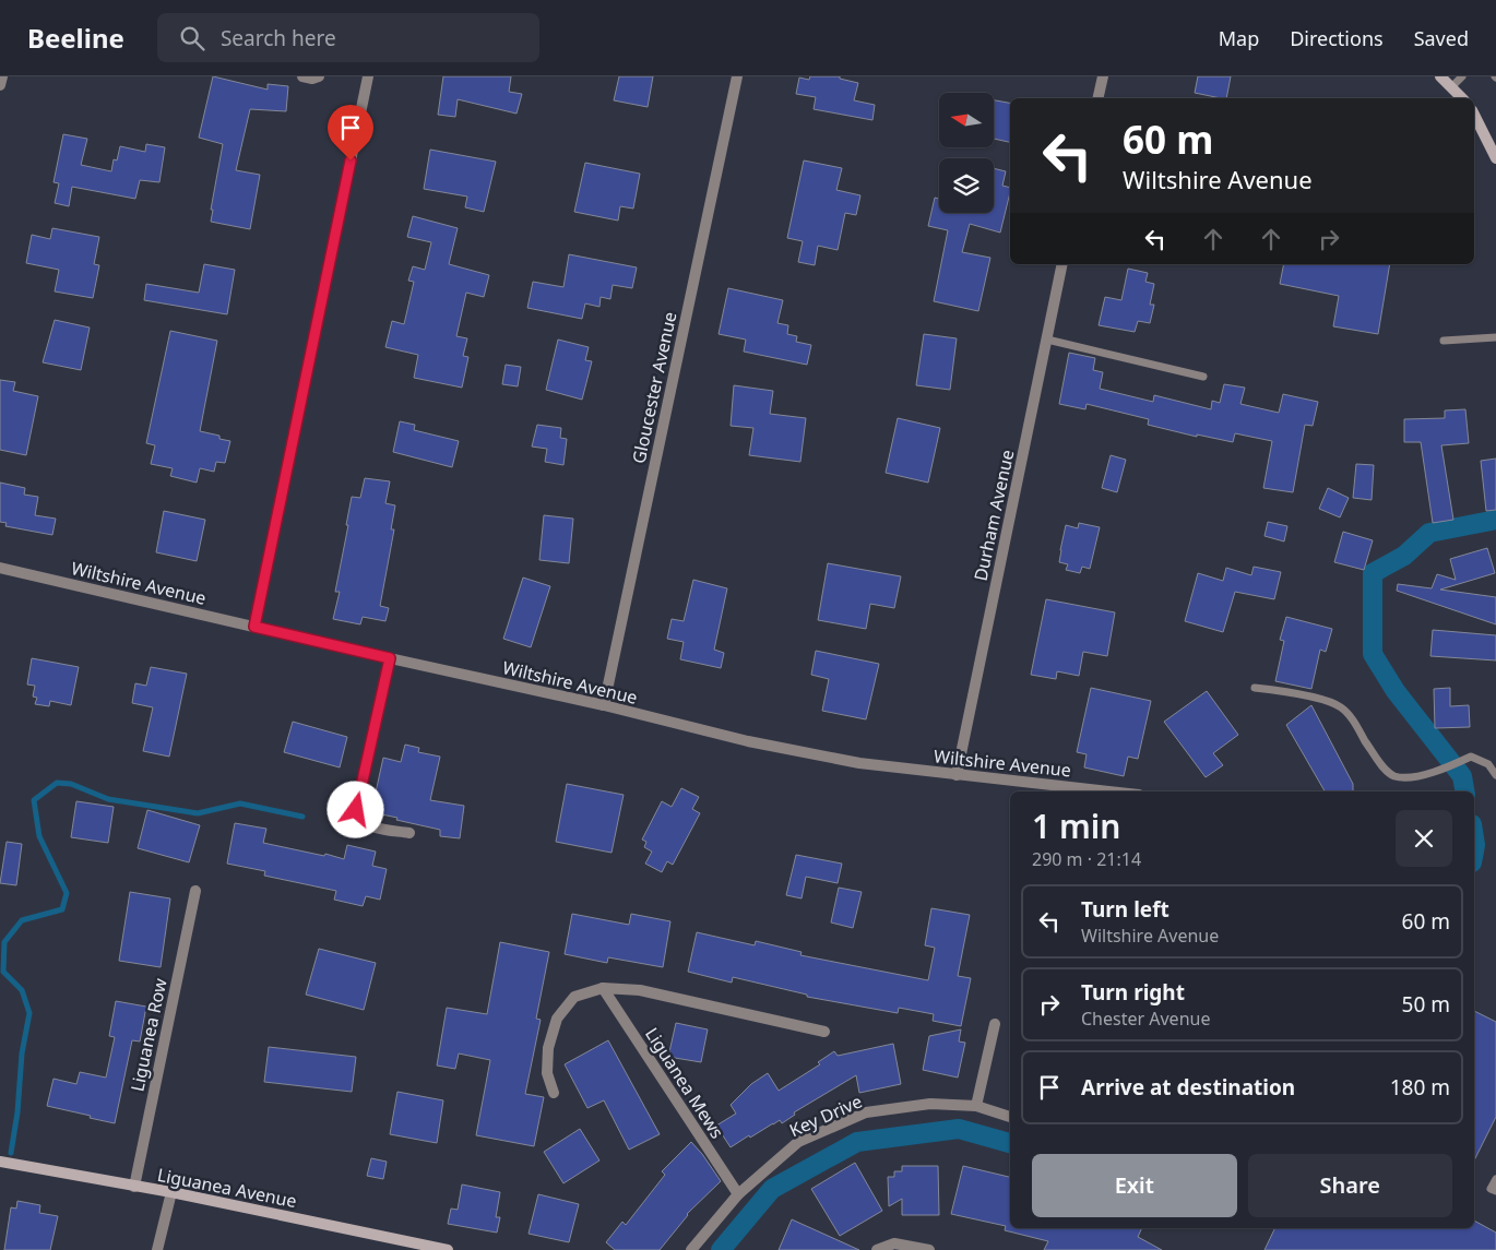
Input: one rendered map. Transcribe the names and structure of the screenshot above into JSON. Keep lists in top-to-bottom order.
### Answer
{
  "streets": {
    "main road": ["Liguanea Avenue"],
    "street": [
      "Gloucester Avenue",
      "Durham Avenue",
      "Wiltshire Avenue",
      "Liguanea Row",
      "Liguanea Mews",
      "Key Drive"
    ]
  },
  "crossings": [
    ["Gloucester Avenue", "Wiltshire Avenue"],
    ["Durham Avenue", "Wiltshire Avenue"],
    ["Liguanea Row", "Liguanea Avenue"],
    ["Liguanea Mews", "Key Drive"]
  ],
  "north": "left",
  "page": {
    "header": "Beeline",
    "search": "Search here",
    "nav": ["Map", "Directions", "Saved"],
    "turn": ["60 m", "Wiltshire Avenue"],
    "heading": ["1 min", "290 m · 21:14"],
    "list": [
      {
        "name": "Turn left",
        "note": "Wiltshire Avenue",
        "value": "60 m"
      },
      {
        "name": "Turn right",
        "note": "Chester Avenue",
        "value": "50 m"
      },
      {
        "name": "Arrive at destination",
        "value": "180 m"
      }
    ],
    "buttons": ["Exit", "Share"]
  }
}
